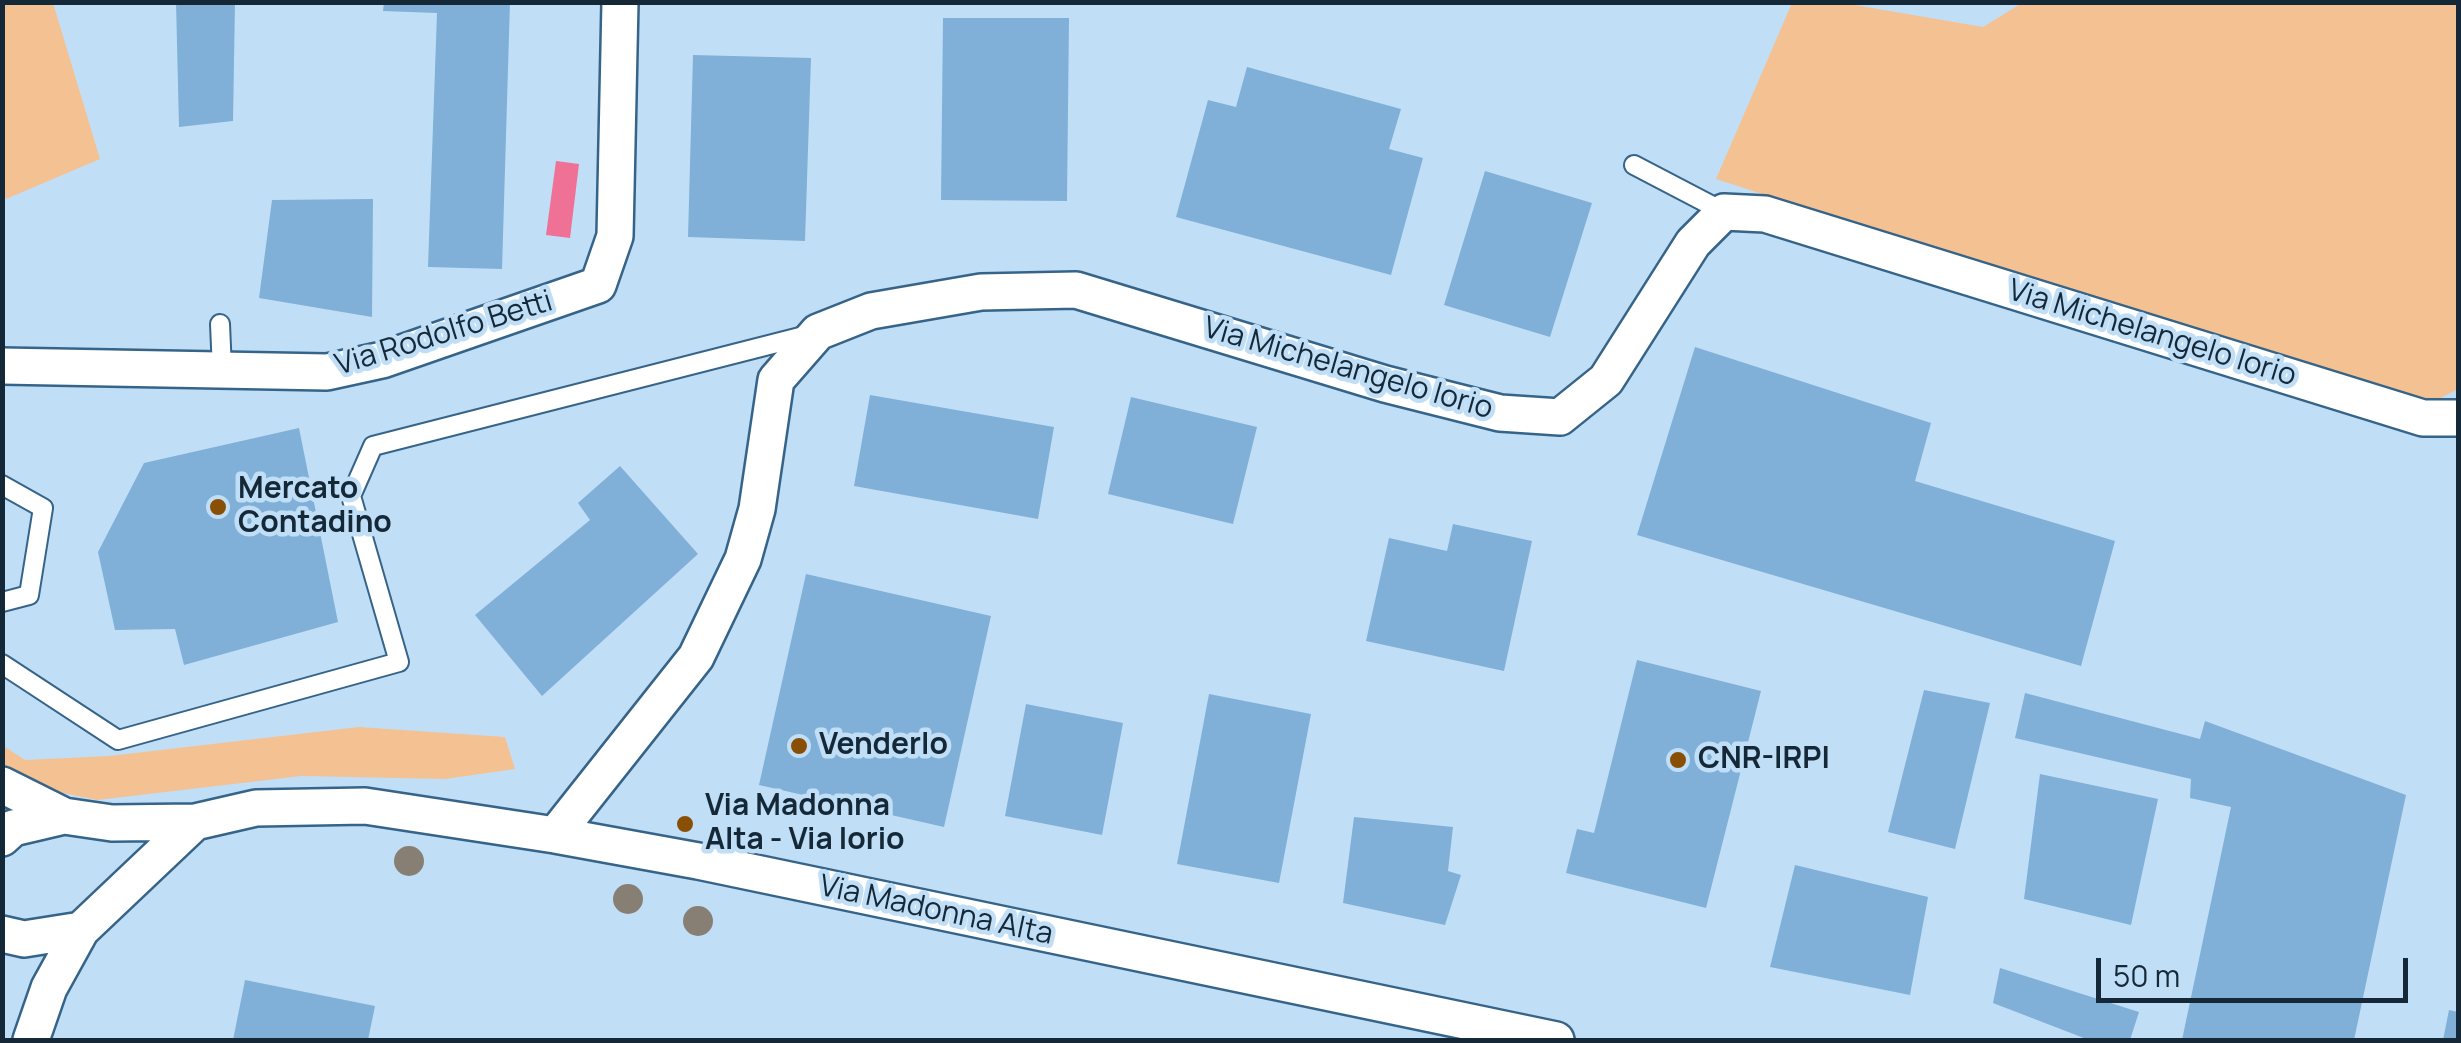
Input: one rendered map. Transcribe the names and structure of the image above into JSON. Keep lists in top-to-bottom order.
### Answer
{
  "streets": {
    "street": ["Via Rodolfo Betti", "Via Michelangelo Iorio", "Via Madonna Alta"]
  },
  "crossings": [
    ["Via Michelangelo Iorio", "Via Madonna Alta"]
  ],
  "places": [
    "Mercato Contadino",
    "Venderlo",
    "CNR-IRPI",
    "Via Madonna Alta - Via Iorio"
  ],
  "scale_bar": "50 m"
}
